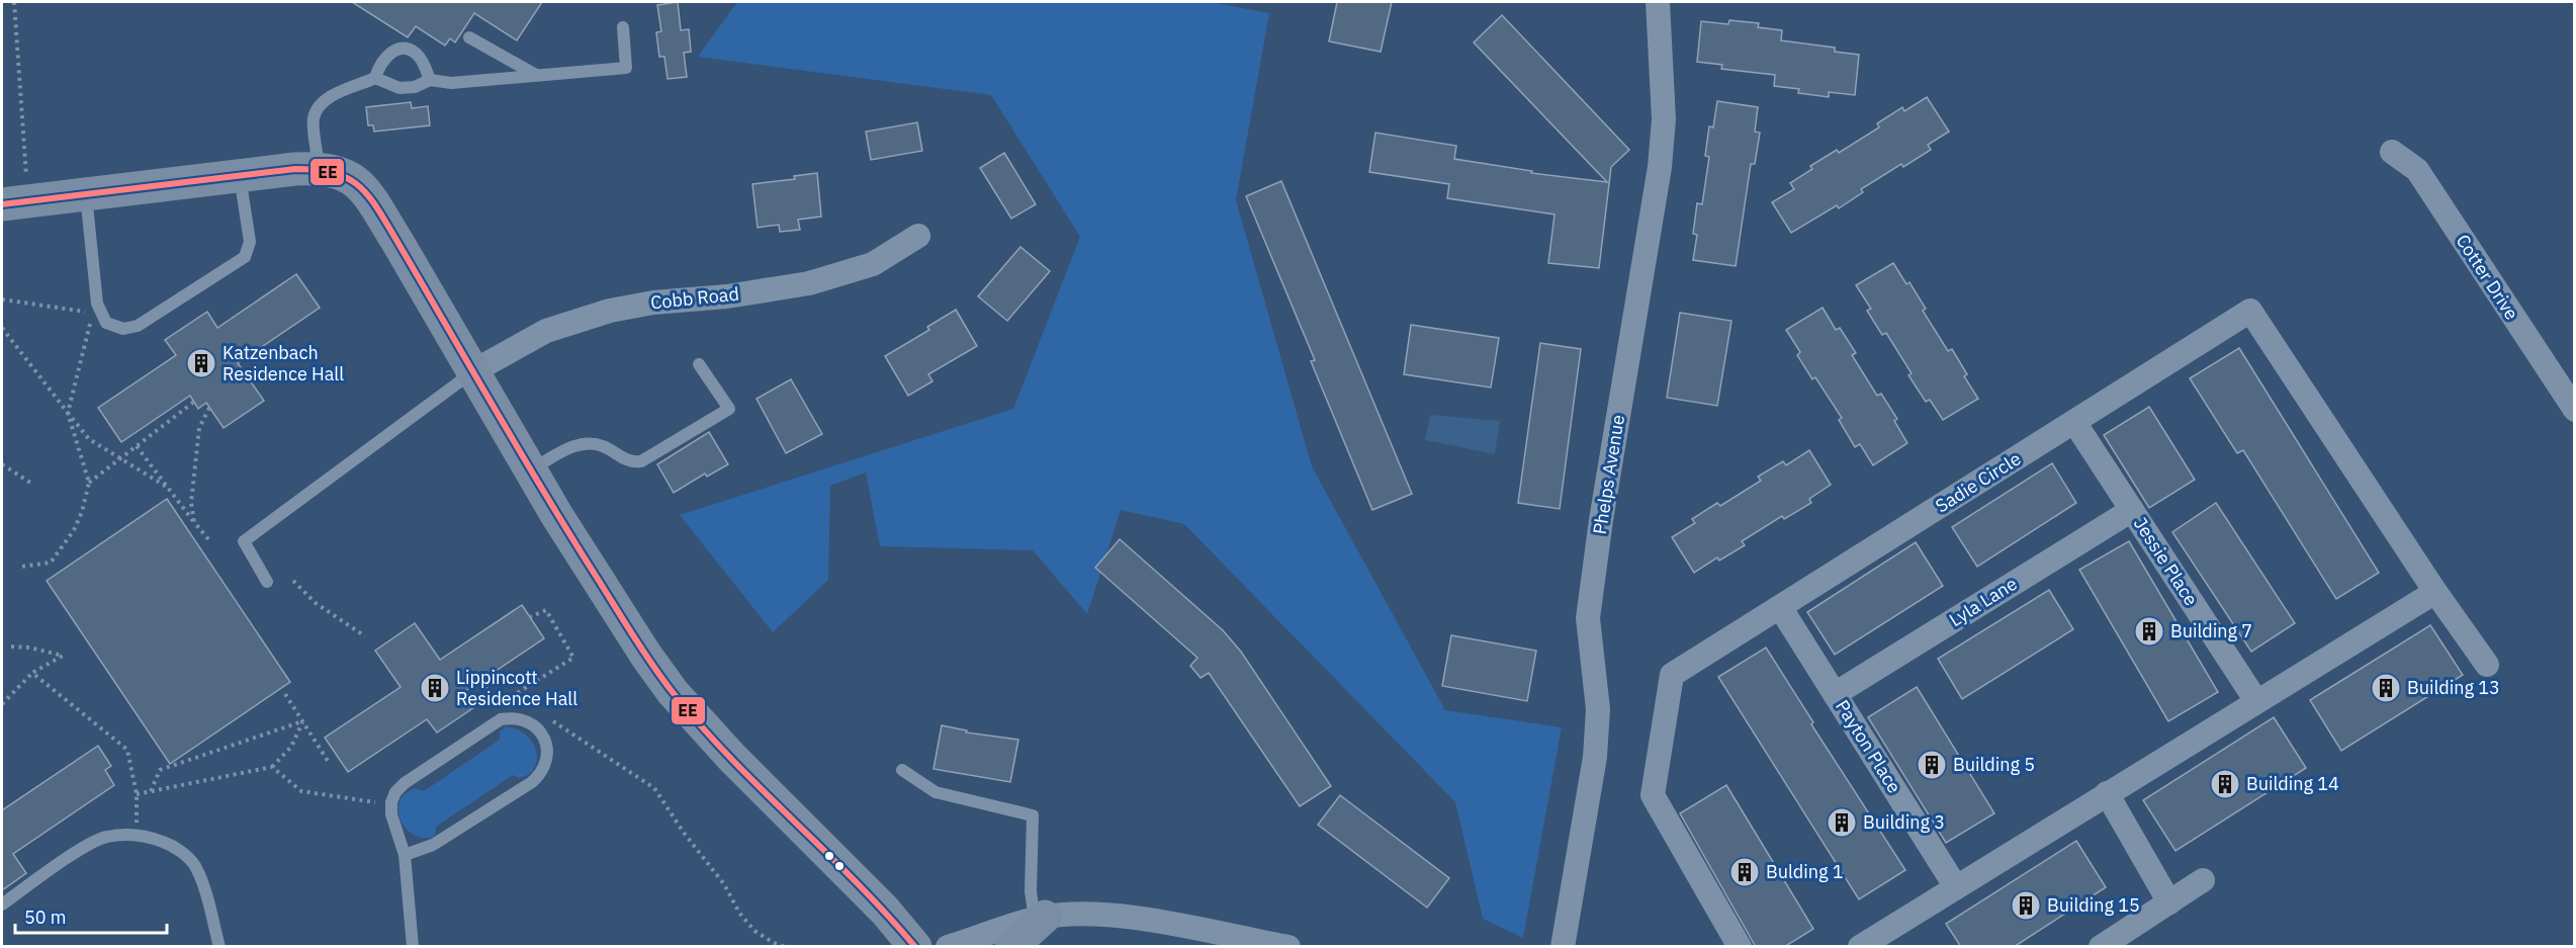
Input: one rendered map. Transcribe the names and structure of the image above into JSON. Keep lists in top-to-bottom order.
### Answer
{
  "streets": {
    "street": [
      "Cotter Drive",
      "Cobb Road",
      "Phelps Avenue",
      "Sadie Circle",
      "Jessie Place",
      "Lyla Lane",
      "Payton Place"
    ]
  },
  "crossings": [
    ["Sadie Circle", "Jessie Place"],
    ["Sadie Circle", "Payton Place"],
    ["Jessie Place", "Lyla Lane"],
    ["Lyla Lane", "Payton Place"]
  ],
  "places": {
    "building": [
      "Katzenbach Residence Hall",
      "Building 7",
      "Lippincott Residence Hall",
      "Building 13",
      "Building 5",
      "Building 14",
      "Building 3",
      "Bulding 1",
      "Building 15"
    ]
  },
  "lines": ["transit line EE"],
  "scale_bar": "50 m"
}
